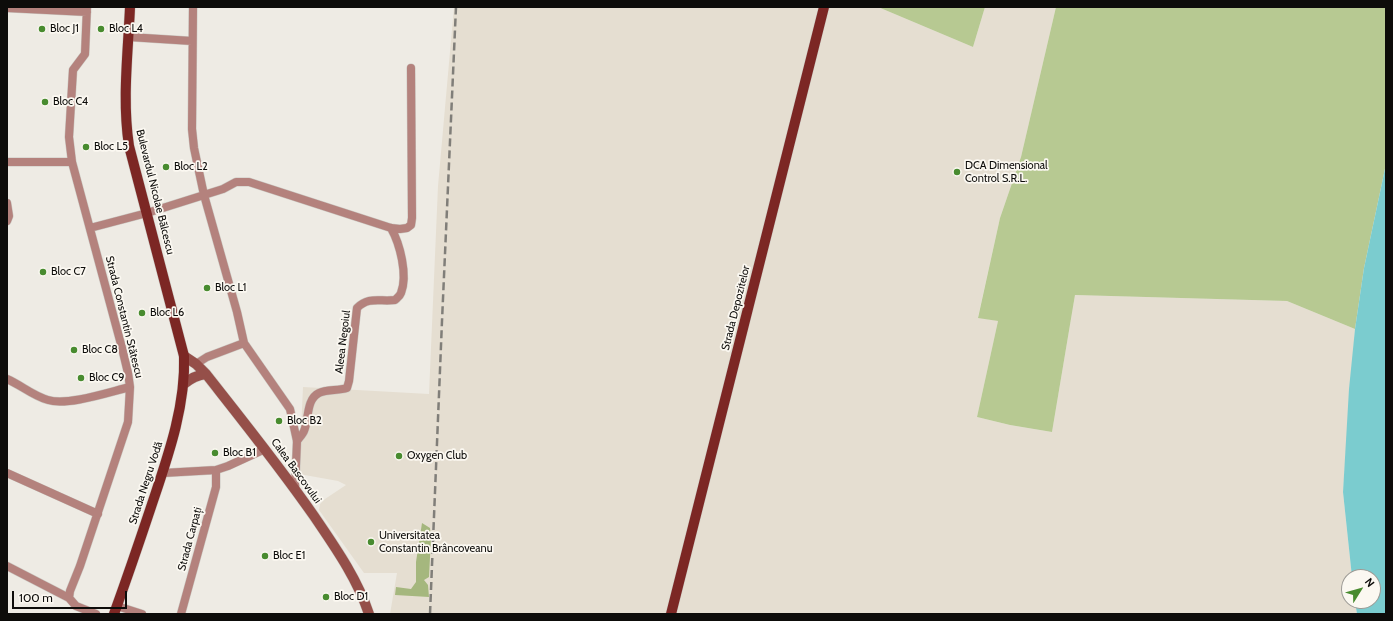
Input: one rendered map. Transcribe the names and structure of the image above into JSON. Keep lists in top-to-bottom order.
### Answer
{
  "streets": {
    "main road": ["Bulevardul Nicolae Bălcescu", "Strada Depozitelor", "Strada Negru Vodă"],
    "street": [
      "Strada Constantin Stătescu",
      "Aleea Negoiul",
      "Calea Bascovului",
      "Strada Carpați"
    ]
  },
  "crossings": [
    ["Bulevardul Nicolae Bălcescu", "Calea Bascovului"],
    ["Bulevardul Nicolae Bălcescu", "Strada Negru Vodă"],
    ["Calea Bascovului", "Strada Negru Vodă"]
  ],
  "places": [
    "Bloc J1",
    "Bloc L4",
    "Bloc C4",
    "Bloc L5",
    "Bloc L2",
    "DCA Dimensional Control S.R.L.",
    "Bloc C7",
    "Bloc L1",
    "Bloc L6",
    "Bloc C8",
    "Bloc C9",
    "Bloc B2",
    "Bloc B1",
    "Oxygen Club",
    "Universitatea Constantin Brâncoveanu",
    "Bloc E1",
    "Bloc D1"
  ],
  "scale_bar": "100 m",
  "north": "top right"
}
